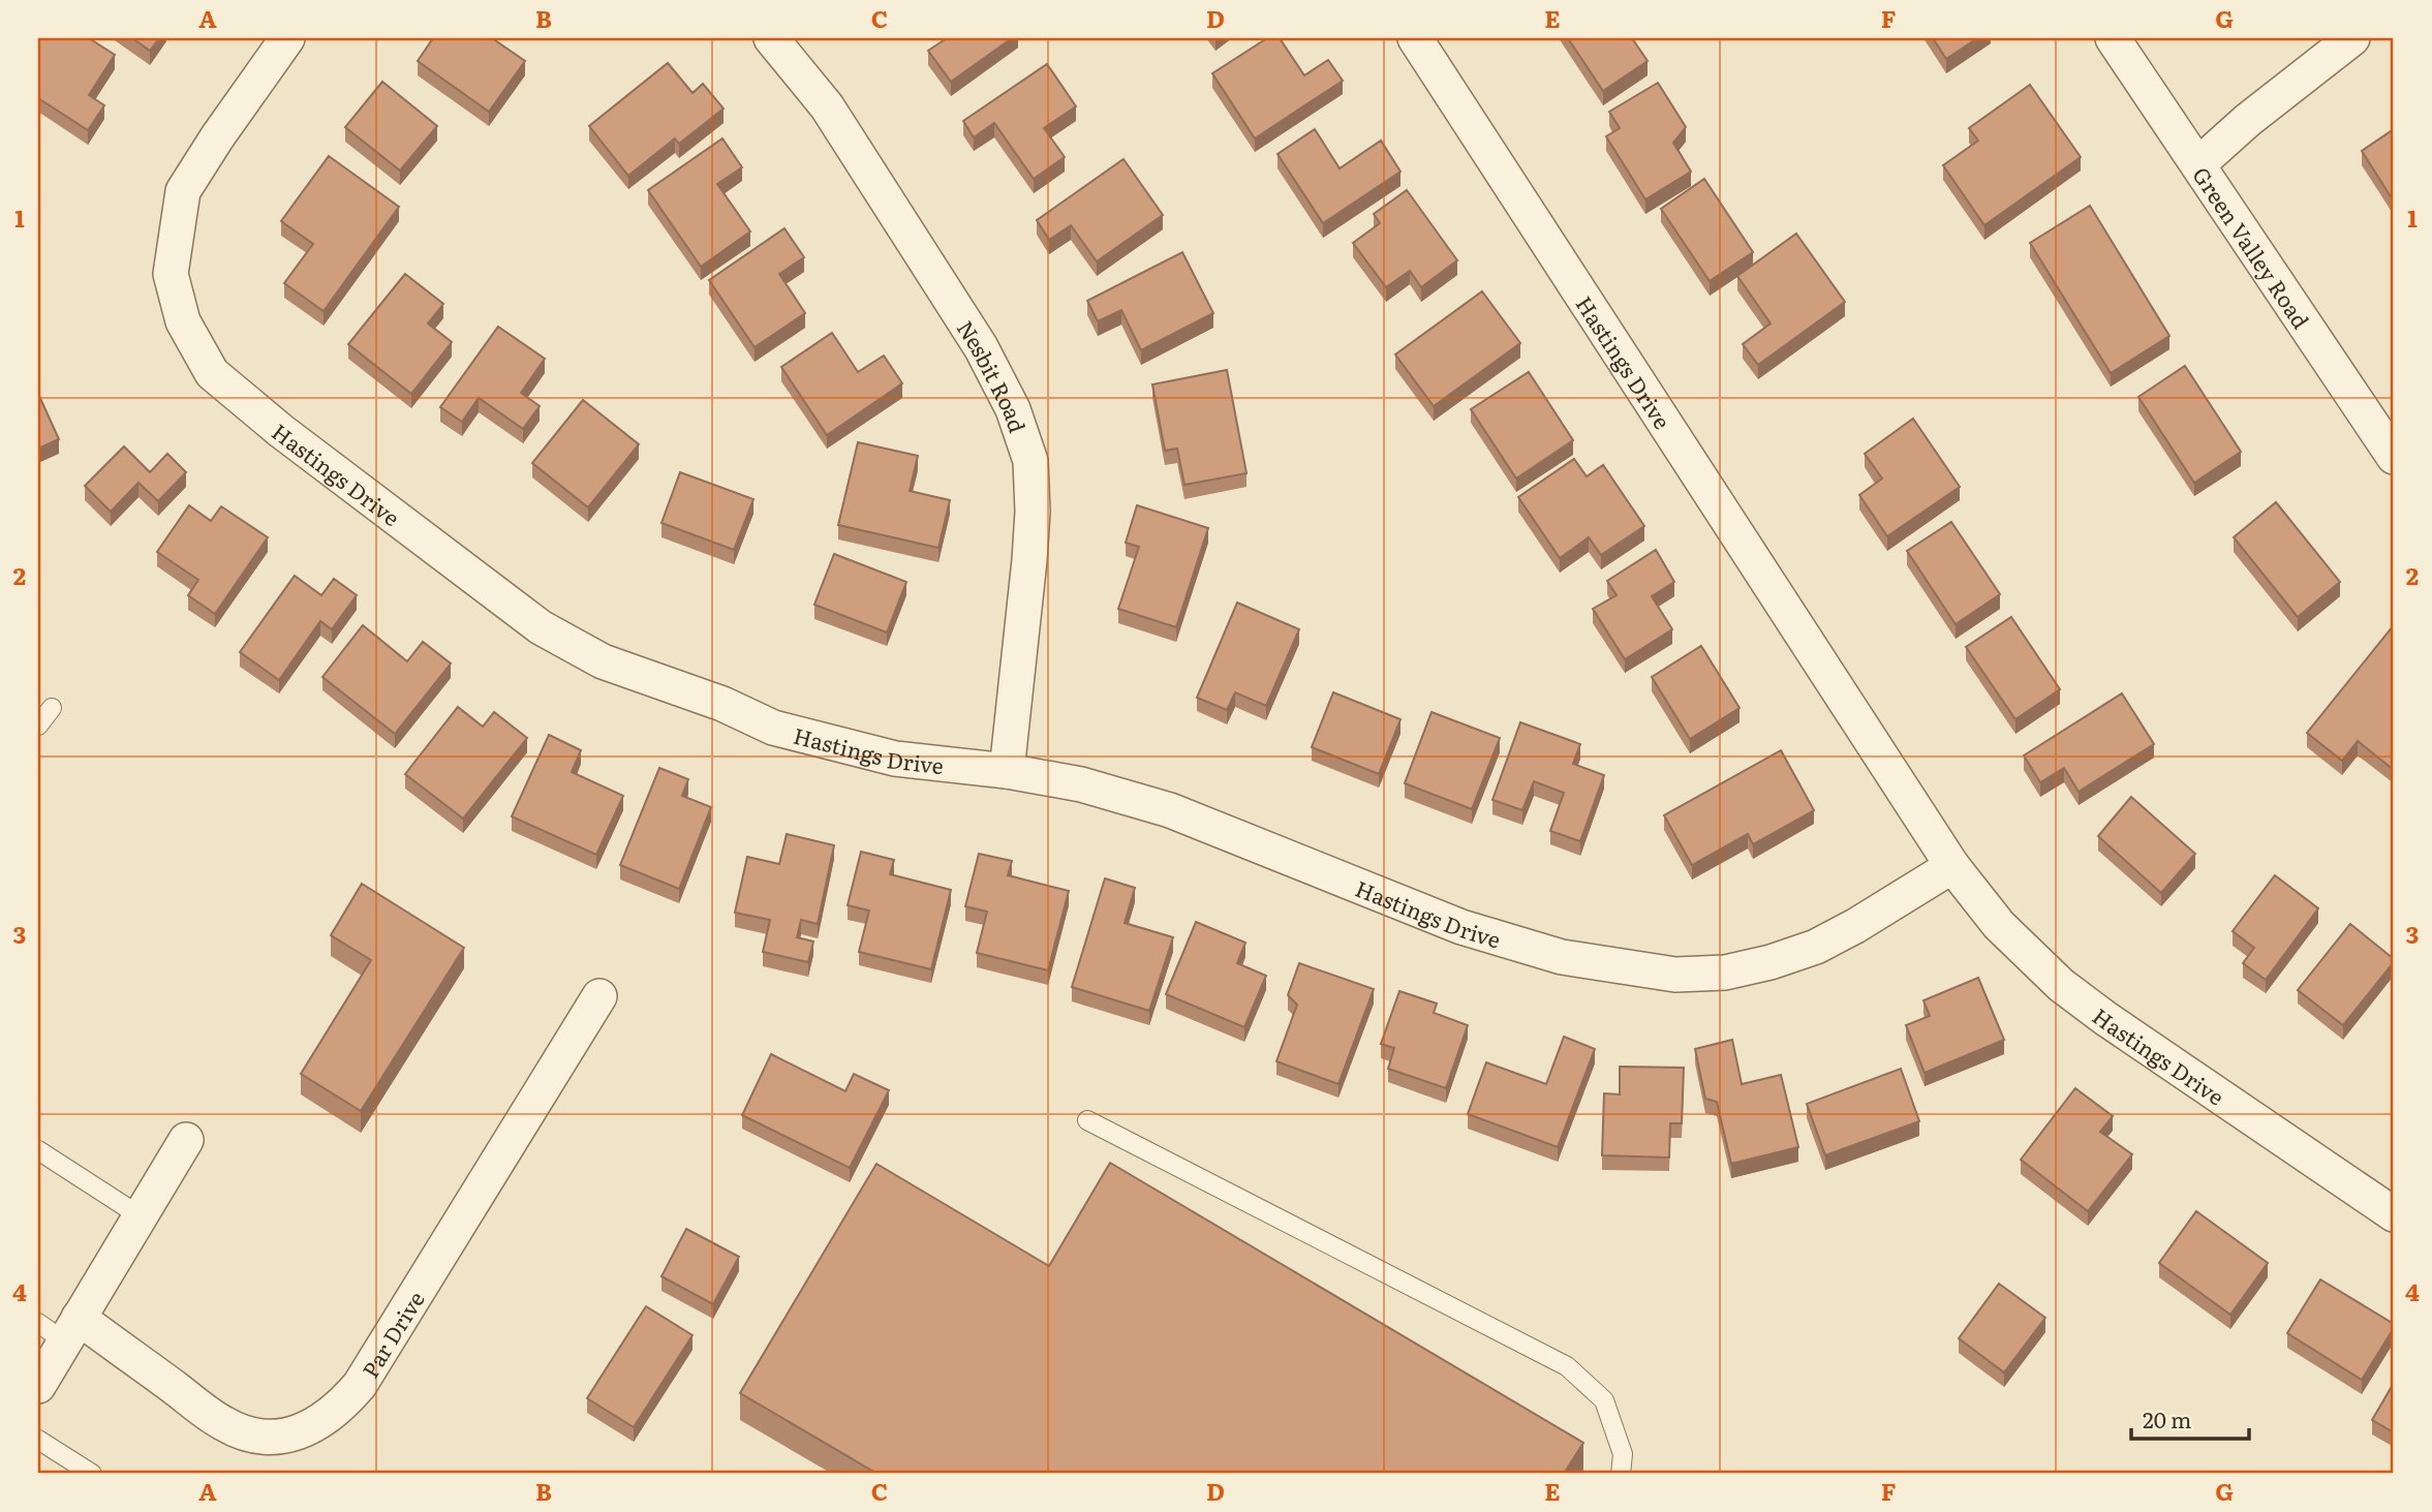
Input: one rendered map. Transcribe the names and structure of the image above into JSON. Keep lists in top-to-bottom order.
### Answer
{
  "streets": {
    "street": [
      "Green Valley Road",
      "Hastings Drive",
      "Nesbit Road",
      "Par Drive"
    ]
  },
  "crossings": [
    ["Hastings Drive", "Nesbit Road"]
  ],
  "scale_bar": "20 m",
  "grid": {
    "columns": [
      "A",
      "B",
      "C",
      "D",
      "E",
      "F",
      "G"
    ],
    "rows": [
      "1",
      "2",
      "3",
      "4"
    ]
  }
}
